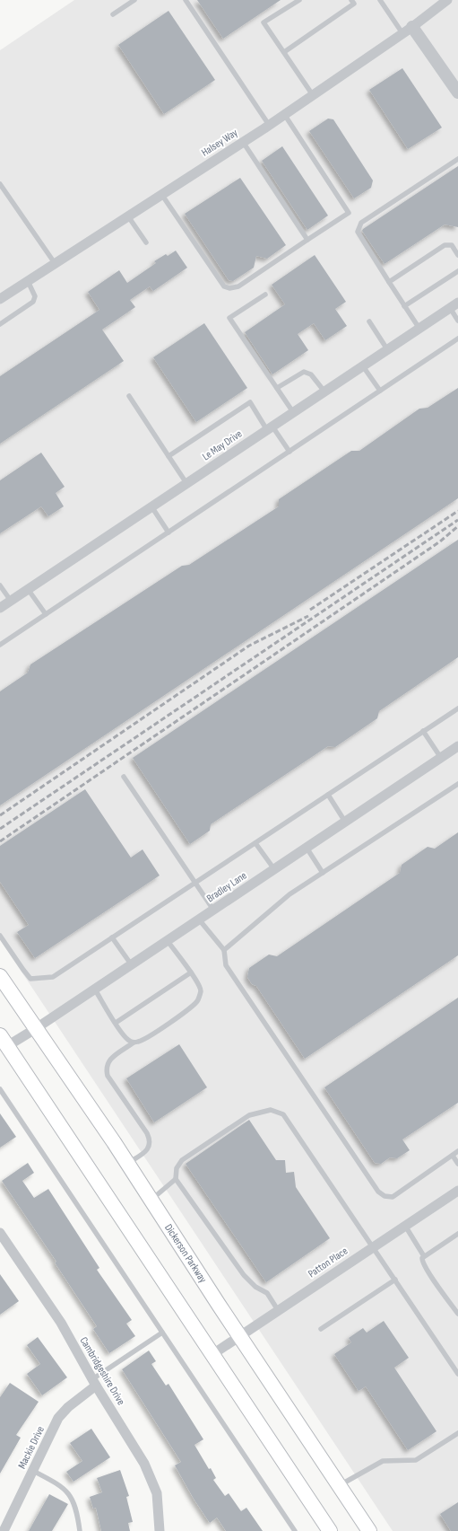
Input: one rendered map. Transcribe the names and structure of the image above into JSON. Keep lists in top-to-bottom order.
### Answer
{
  "streets": {
    "main road": ["Dickerson Parkway"],
    "street": [
      "Halsey Way",
      "Le May Drive",
      "Bradley Lane",
      "Patton Place",
      "Cambridgeshire Drive",
      "Mackie Drive"
    ]
  },
  "crossings": [
    ["Bradley Lane", "Dickerson Parkway"],
    ["Dickerson Parkway", "Patton Place"],
    ["Cambridgeshire Drive", "Mackie Drive"]
  ]
}
